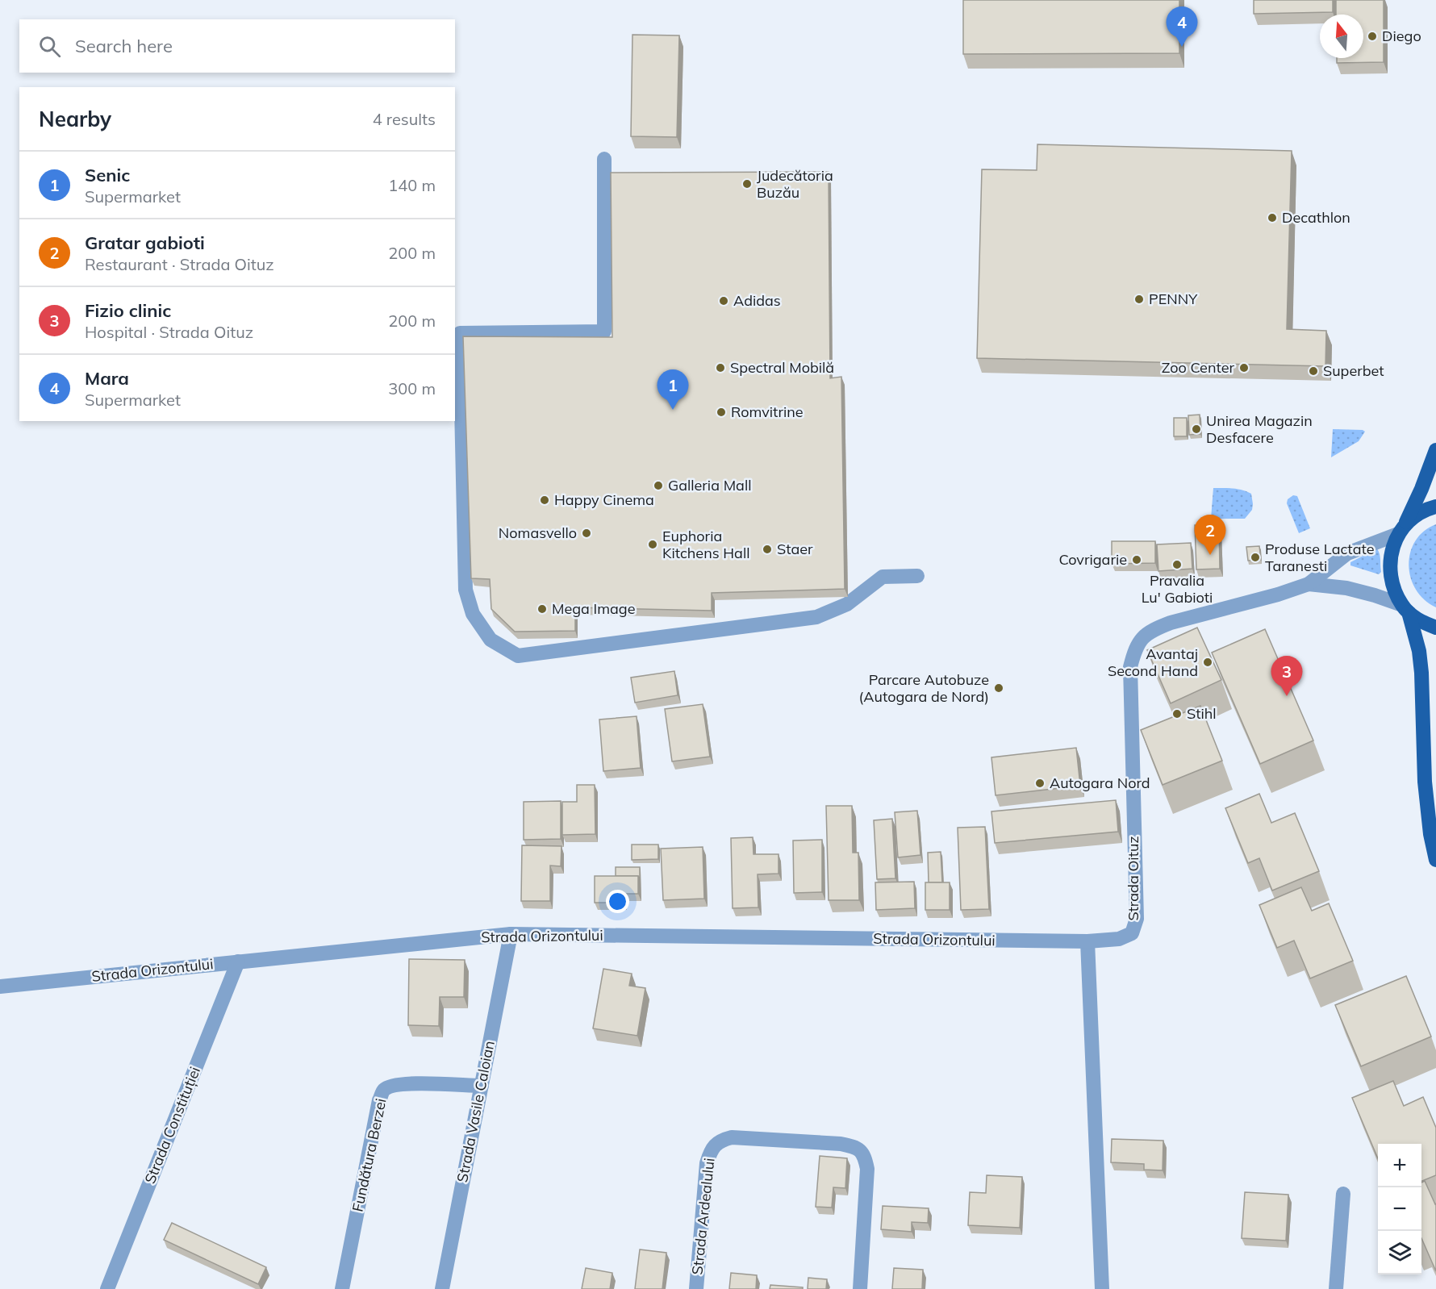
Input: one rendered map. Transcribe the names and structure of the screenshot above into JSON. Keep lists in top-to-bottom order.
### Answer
{
  "streets": {
    "street": [
      "Strada Oituz",
      "Strada Orizontului",
      "Strada Vasile Caloian",
      "Strada Constituției",
      "Fundătura Berzei",
      "Strada Ardealului"
    ]
  },
  "crossings": [
    ["Strada Oituz", "Strada Orizontului"],
    ["Strada Orizontului", "Strada Vasile Caloian"],
    ["Strada Orizontului", "Strada Constituției"],
    ["Strada Vasile Caloian", "Fundătura Berzei"]
  ],
  "places": [
    "Diego",
    "Judecătoria Buzău",
    "Decathlon",
    "PENNY",
    "Adidas",
    "Spectral Mobilă",
    "Zoo Center",
    "Superbet",
    "Romvitrine",
    "Unirea Magazin Desfacere",
    "Galleria Mall",
    "Happy Cinema",
    "Nomasvello",
    "Euphoria Kitchens Hall",
    "Staer",
    "Produse Lactate Taranesti",
    "Covrigarie",
    "Pravalia Lu' Gabioti",
    "Mega Image",
    "Avantaj Second Hand",
    "Parcare Autobuze (Autogara de Nord)",
    "Stihl",
    "Autogara Nord"
  ],
  "north": "top",
  "page": {
    "pins": [
      "4",
      "1",
      "2",
      "3"
    ],
    "search": "Search here",
    "heading": ["Nearby", "4 results"],
    "list": [
      {
        "mark": "1",
        "name": "Senic",
        "note": "Supermarket",
        "value": "140 m"
      },
      {
        "mark": "2",
        "name": "Gratar gabioti",
        "note": "Restaurant · Strada Oituz",
        "value": "200 m"
      },
      {
        "mark": "3",
        "name": "Fizio clinic",
        "note": "Hospital · Strada Oituz",
        "value": "200 m"
      },
      {
        "mark": "4",
        "name": "Mara",
        "note": "Supermarket",
        "value": "300 m"
      }
    ],
    "map_buttons": ["+", "−"]
  }
}
